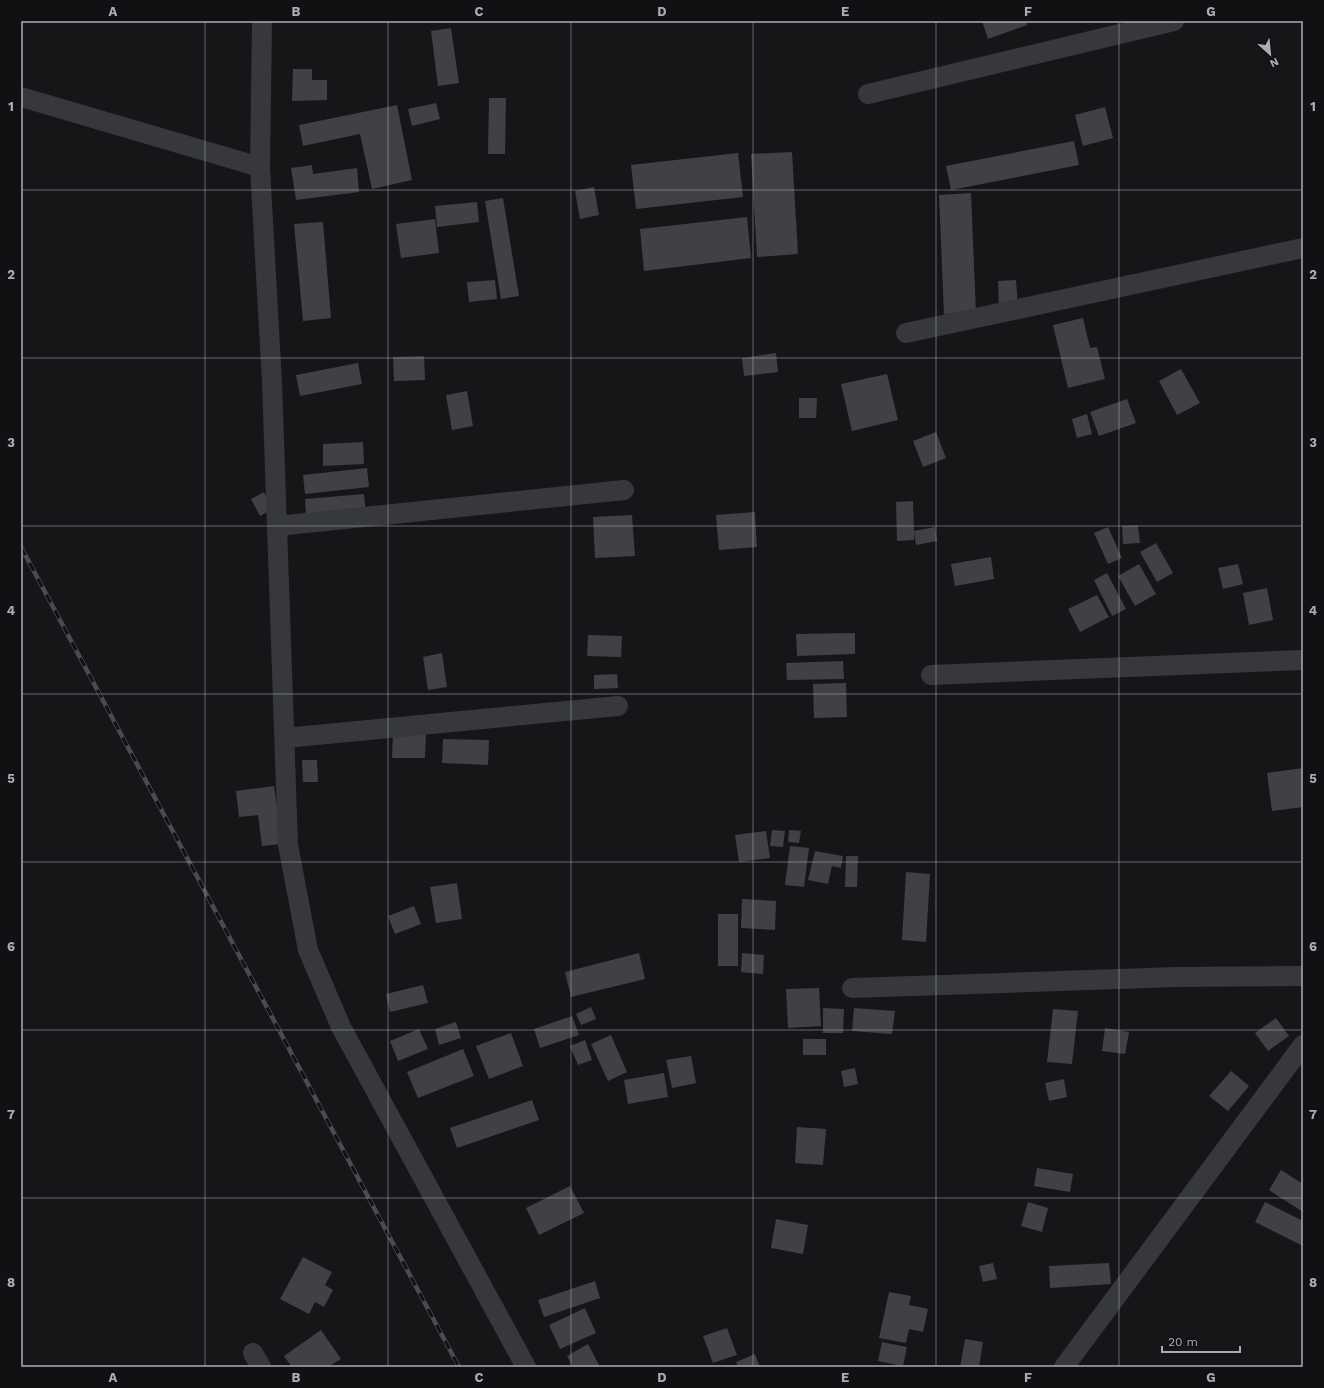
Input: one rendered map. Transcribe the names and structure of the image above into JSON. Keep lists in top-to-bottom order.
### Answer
{
  "scale_bar": "20 m",
  "north": "bottom right",
  "grid": {
    "columns": [
      "A",
      "B",
      "C",
      "D",
      "E",
      "F",
      "G"
    ],
    "rows": [
      "1",
      "2",
      "3",
      "4",
      "5",
      "6",
      "7",
      "8"
    ]
  }
}
